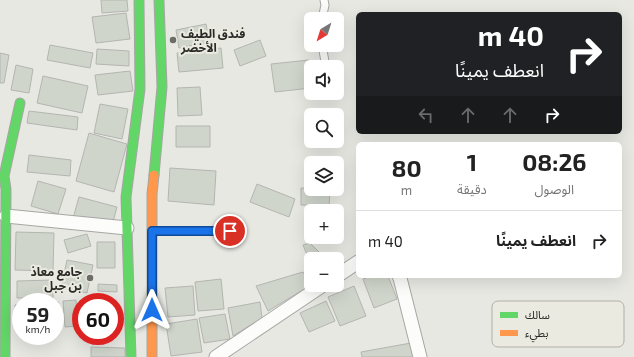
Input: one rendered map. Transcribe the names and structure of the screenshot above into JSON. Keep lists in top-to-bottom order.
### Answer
{
  "places": ["فندق الطيف الأخضر", "جامع معاذ بن جبل"],
  "legend": ["سالك", "بطيء"],
  "north": "bottom left",
  "page": {
    "map_buttons": ["+", "−"],
    "turn": ["40 m", "انعطف يمينًا"],
    "eta": [
      "08:26",
      "الوصول",
      "1",
      "دقيقة",
      "80",
      "m"
    ],
    "list": [
      {
        "name": "انعطف يمينًا",
        "value": "40 m"
      }
    ],
    "speed": "59 km/h",
    "limit": "60"
  }
}
